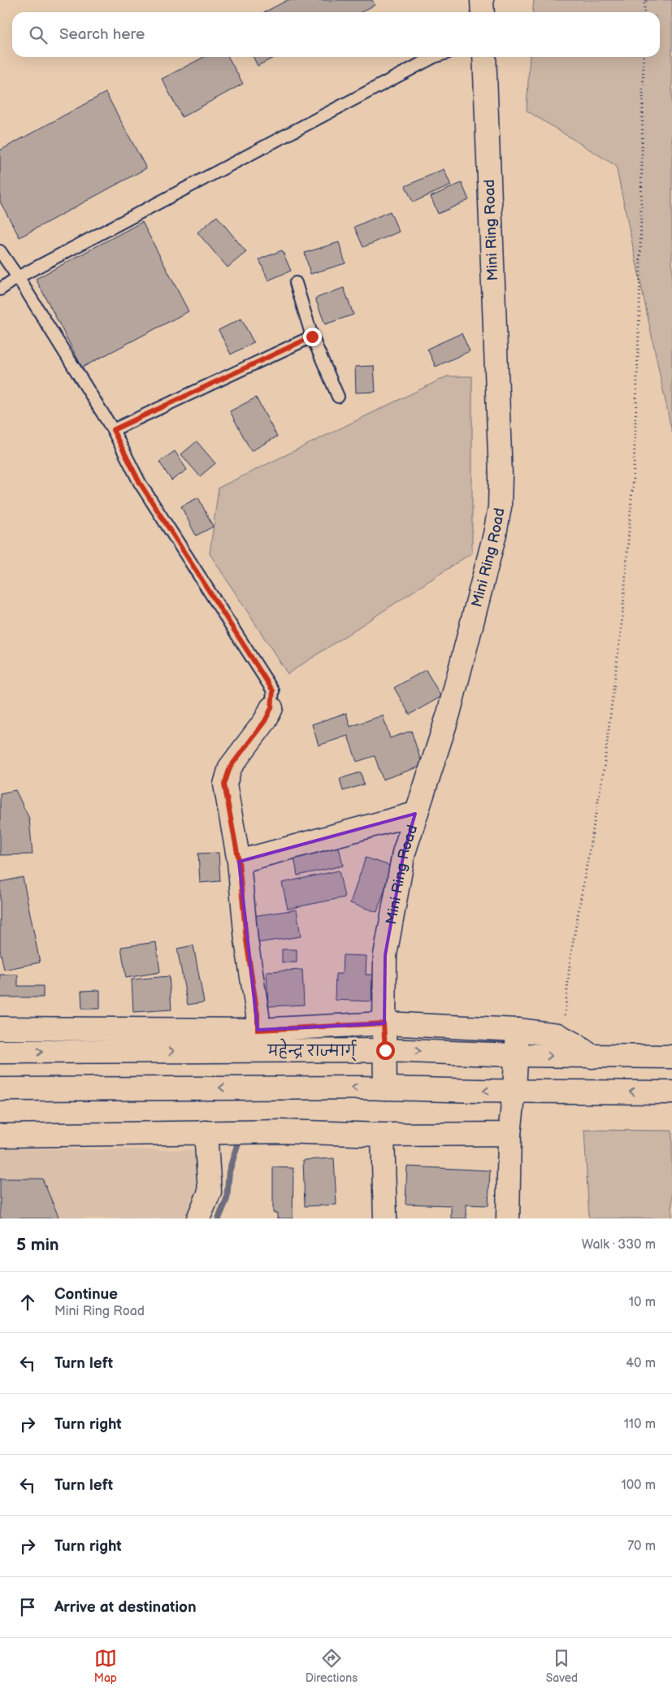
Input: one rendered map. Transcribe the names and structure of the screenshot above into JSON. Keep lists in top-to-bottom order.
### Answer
{
  "streets": {
    "main road": ["Mini Ring Road", "महेन्द्र राज्मार्ग्"]
  },
  "crossings": [
    ["Mini Ring Road", "महेन्द्र राज्मार्ग्"]
  ],
  "page": {
    "search": "Search here",
    "heading": ["5 min", "Walk · 330 m"],
    "list": [
      ["Continue", "Mini Ring Road", "10 m"],
      ["Turn left", "40 m"],
      ["Turn right", "110 m"],
      ["Turn left", "100 m"],
      ["Turn right", "70 m"],
      "Arrive at destination"
    ],
    "nav": ["Map", "Directions", "Saved"]
  }
}
